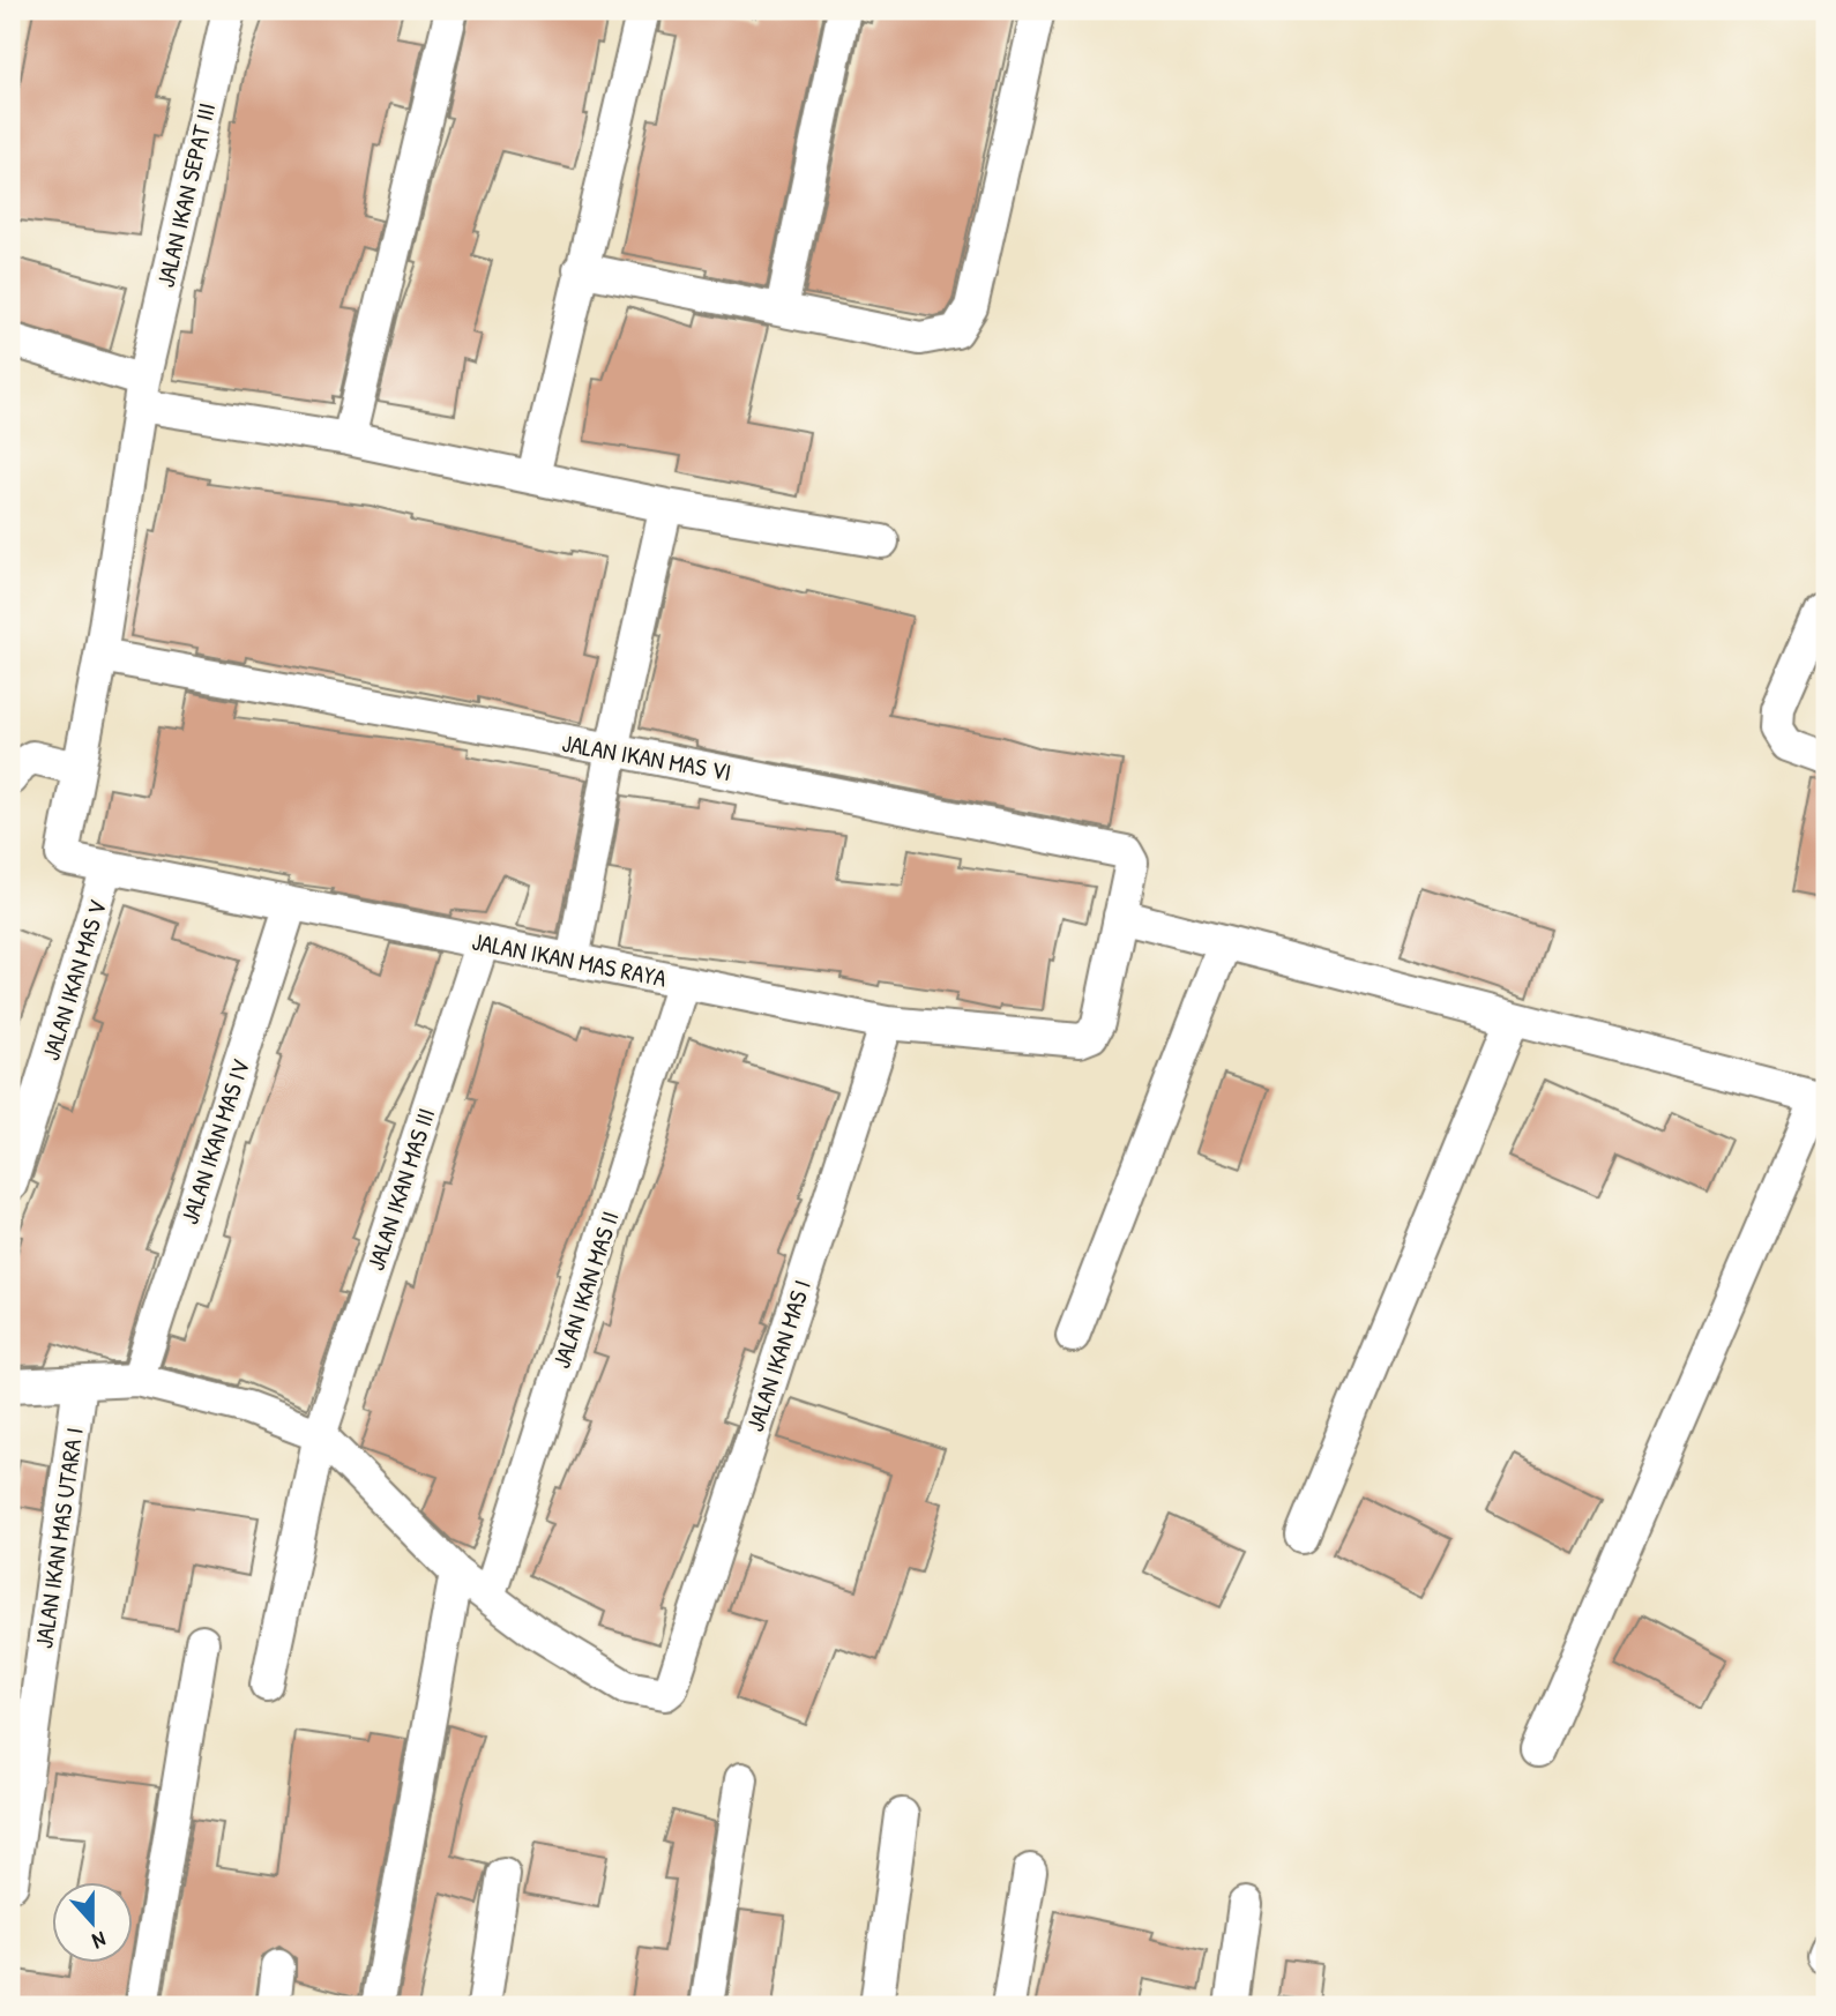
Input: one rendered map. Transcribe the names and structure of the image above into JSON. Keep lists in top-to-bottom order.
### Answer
{
  "streets": {
    "street": [
      "JALAN IKAN SEPAT III",
      "JALAN IKAN MAS VI",
      "JALAN IKAN MAS RAYA",
      "JALAN IKAN MAS V",
      "JALAN IKAN MAS IV",
      "JALAN IKAN MAS III",
      "JALAN IKAN MAS II",
      "JALAN IKAN MAS I",
      "JALAN IKAN MAS UTARA I"
    ]
  },
  "crossings": [
    ["JALAN IKAN SEPAT III", "JALAN IKAN MAS VI"],
    ["JALAN IKAN SEPAT III", "JALAN IKAN MAS RAYA"],
    ["JALAN IKAN MAS VI", "JALAN IKAN MAS RAYA"],
    ["JALAN IKAN MAS RAYA", "JALAN IKAN MAS V"],
    ["JALAN IKAN MAS RAYA", "JALAN IKAN MAS IV"],
    ["JALAN IKAN MAS RAYA", "JALAN IKAN MAS III"],
    ["JALAN IKAN MAS RAYA", "JALAN IKAN MAS II"],
    ["JALAN IKAN MAS RAYA", "JALAN IKAN MAS I"],
    ["JALAN IKAN MAS II", "JALAN IKAN MAS I"]
  ],
  "north": "bottom"
}
